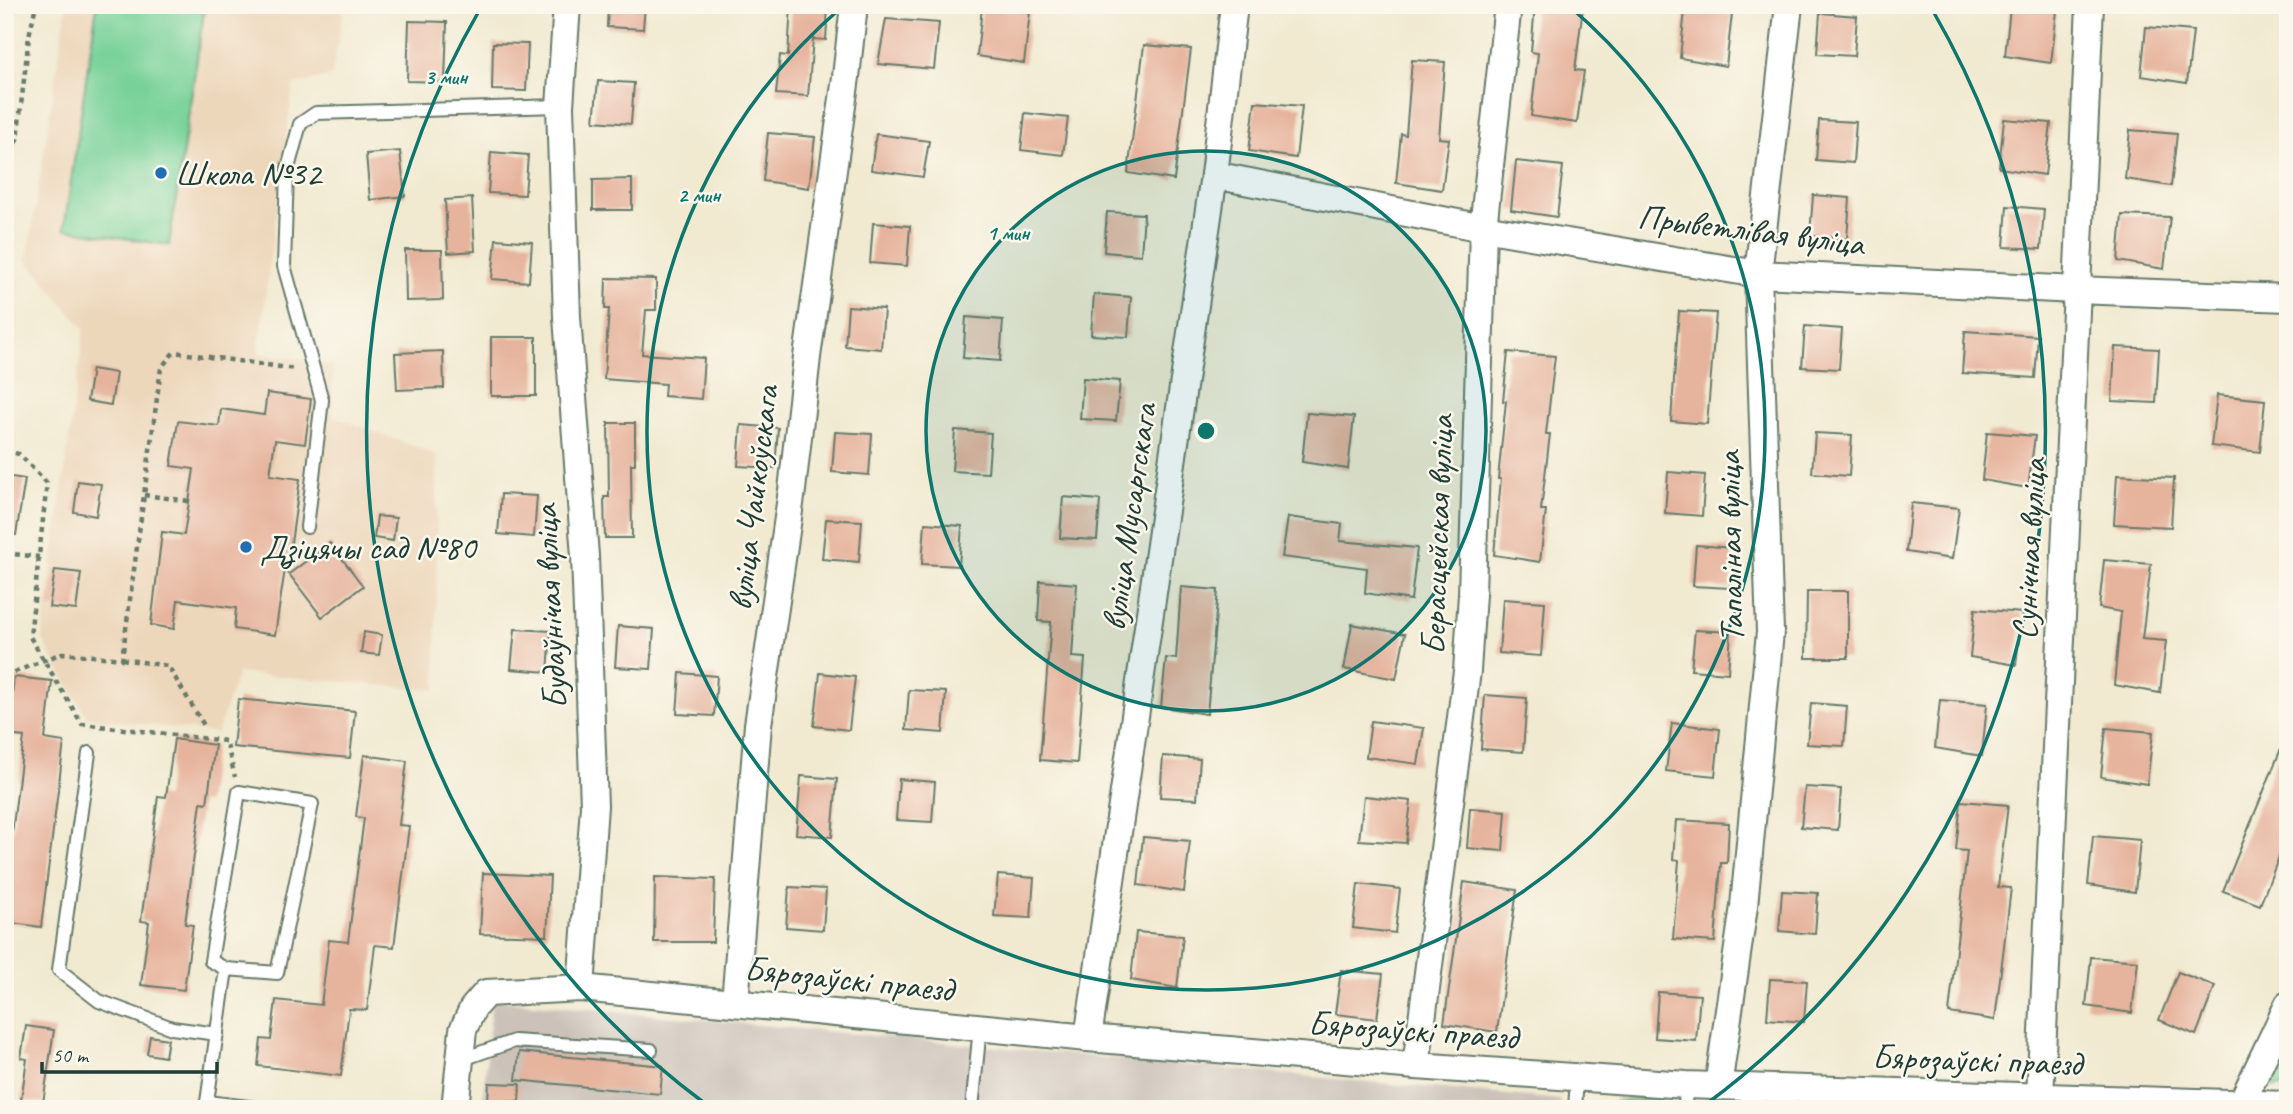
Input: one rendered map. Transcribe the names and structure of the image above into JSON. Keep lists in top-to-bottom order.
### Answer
{
  "streets": {
    "street": [
      "Прыветлівая вуліца",
      "вуліца Чайкоўскага",
      "вуліца Мусаргскага",
      "Берасцейская вуліца",
      "Тапаліная вуліца",
      "Сунічная вуліца",
      "Будаўнічая вуліца",
      "Бярозаўскі праезд"
    ]
  },
  "crossings": [
    ["Прыветлівая вуліца", "вуліца Мусаргскага"],
    ["Прыветлівая вуліца", "Берасцейская вуліца"],
    ["Прыветлівая вуліца", "Тапаліная вуліца"],
    ["Прыветлівая вуліца", "Сунічная вуліца"],
    ["вуліца Чайкоўскага", "Бярозаўскі праезд"],
    ["вуліца Мусаргскага", "Бярозаўскі праезд"],
    ["Берасцейская вуліца", "Бярозаўскі праезд"],
    ["Тапаліная вуліца", "Бярозаўскі праезд"],
    ["Сунічная вуліца", "Бярозаўскі праезд"],
    ["Будаўнічая вуліца", "Бярозаўскі праезд"]
  ],
  "places": ["Школа №32", "Дзіцячы сад №80"],
  "scale_bar": "50 m",
  "rings": ["3 мин", "2 мин", "1 мин"]
}
